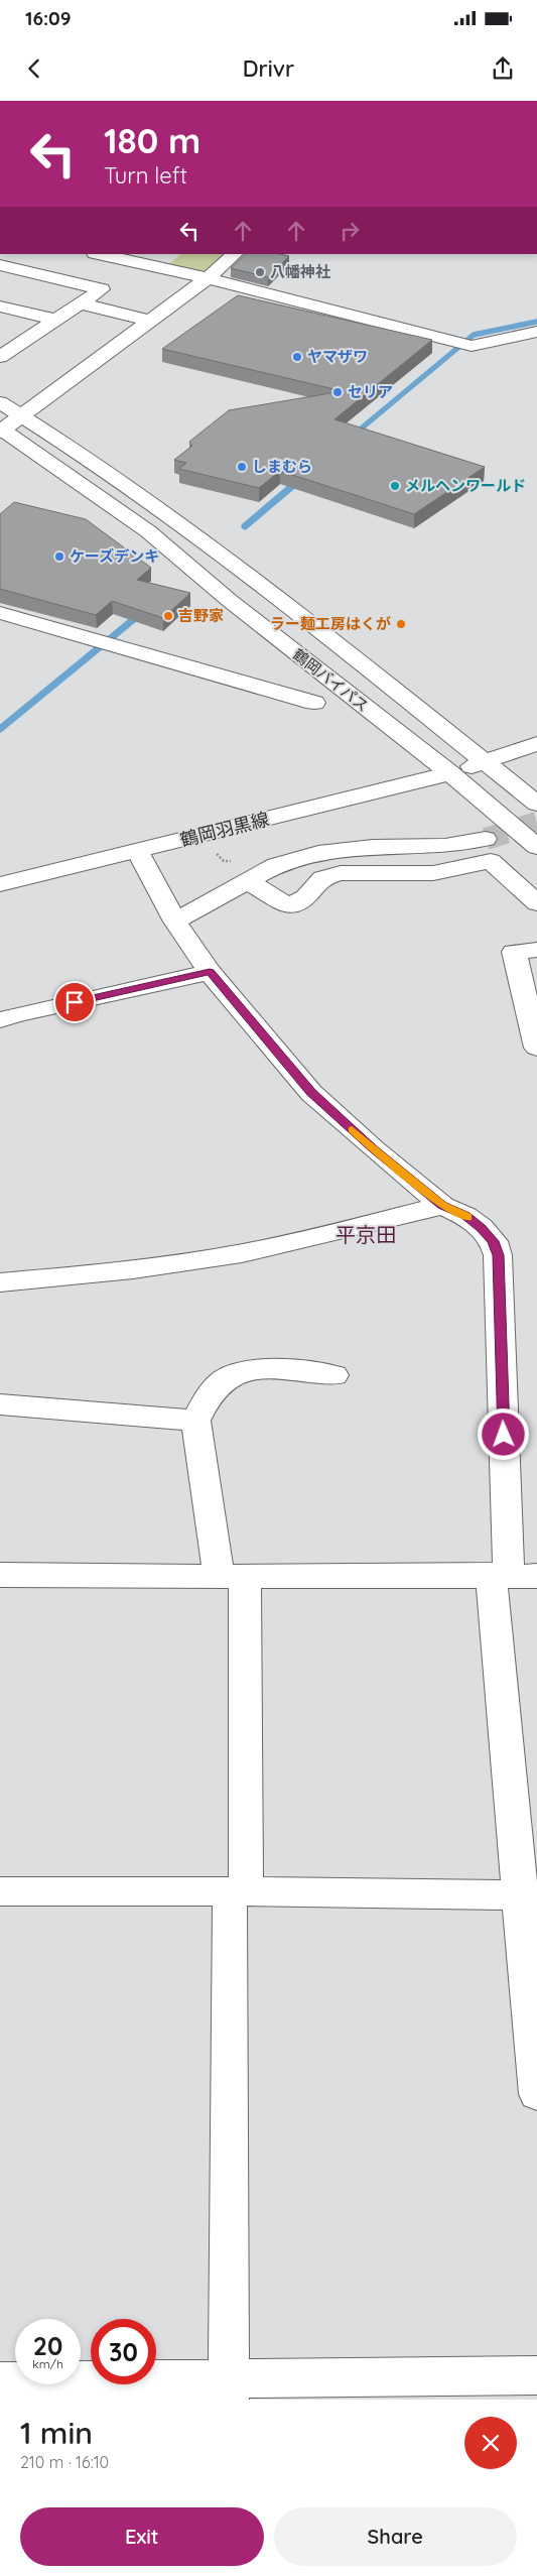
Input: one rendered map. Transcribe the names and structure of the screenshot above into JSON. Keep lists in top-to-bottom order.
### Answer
{
  "streets": {
    "main road": ["鶴岡バイパス", "鶴岡羽黒線"]
  },
  "crossings": [
    ["鶴岡バイパス", "鶴岡羽黒線"]
  ],
  "districts": ["平京田"],
  "places": [
    "八幡神社",
    "ヤマザワ",
    "セリア",
    "しまむら",
    "メルヘンワールド",
    "ケーズデンキ",
    "吉野家",
    "ラー麺工房はくが"
  ],
  "page": {
    "status": "16:09",
    "header": "Drivr",
    "turn": ["180 m", "Turn left"],
    "speed": "20 km/h",
    "limit": "30",
    "heading": ["1 min", "210 m · 16:10"],
    "buttons": ["Exit", "Share"]
  }
}
